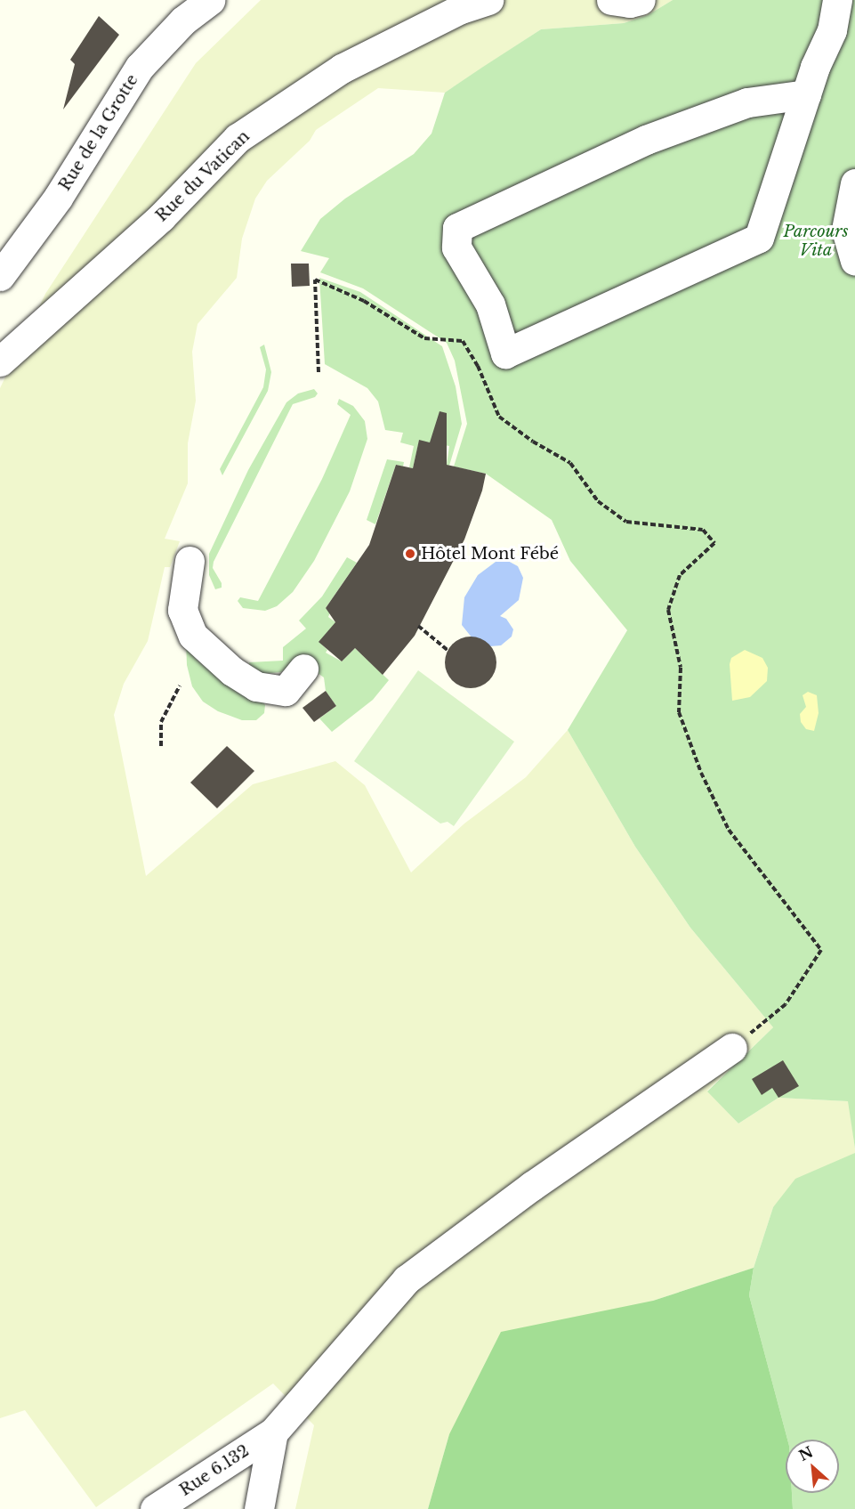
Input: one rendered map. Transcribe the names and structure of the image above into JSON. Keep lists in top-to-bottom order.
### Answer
{
  "streets": {
    "street": ["Rue de la Grotte", "Rue du Vatican", "Rue 6.132"]
  },
  "parks": ["Parcours Vita"],
  "places": ["Hôtel Mont Fébé"],
  "north": "top left"
}
